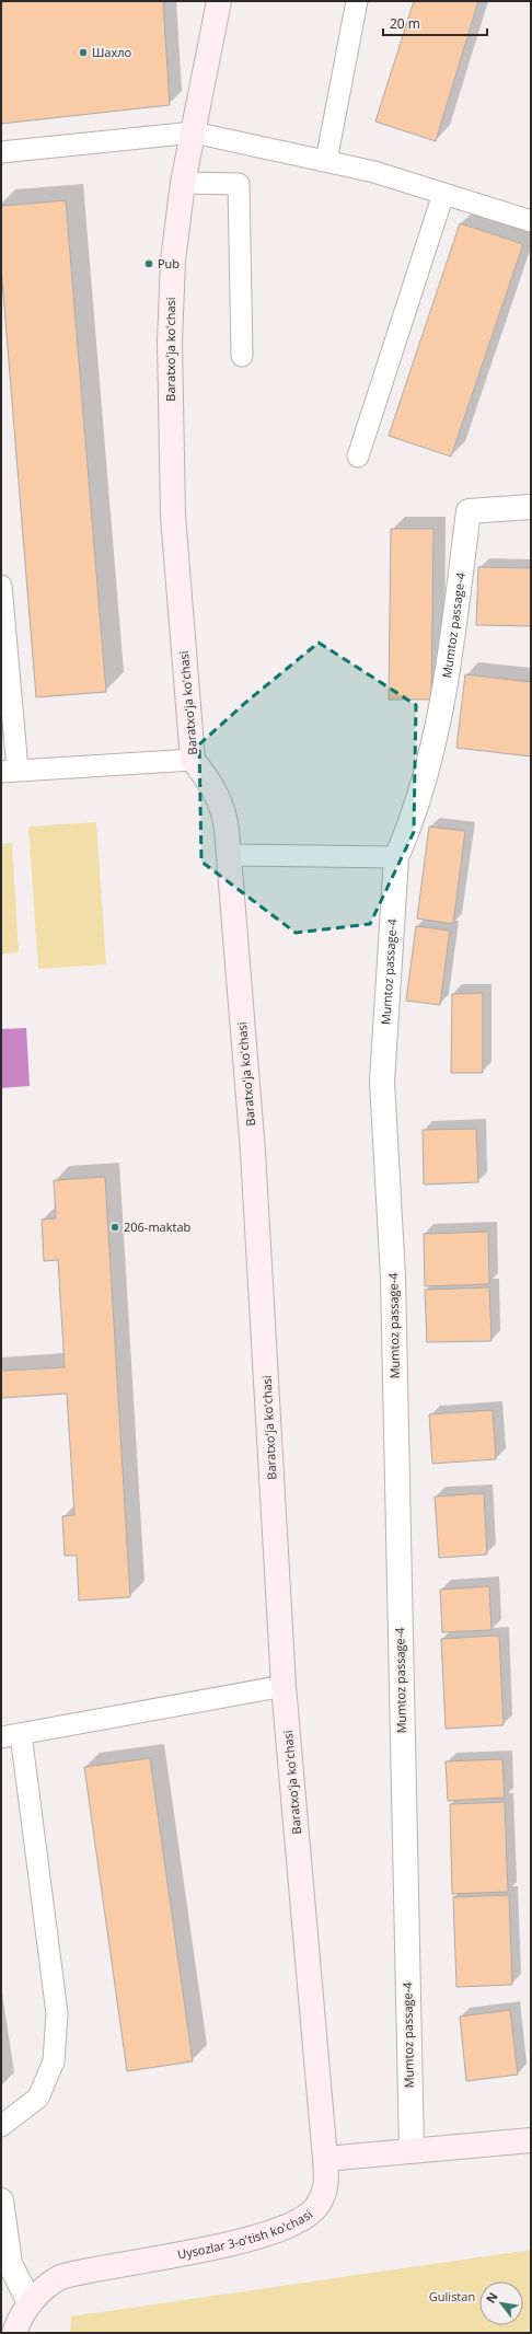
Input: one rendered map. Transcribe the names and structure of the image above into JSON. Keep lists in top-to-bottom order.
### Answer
{
  "streets": {
    "street": ["Baratxoʻja koʻchasi", "Mumtoz passage-4", "Uysozlar 3-o'tish ko'chasi"]
  },
  "crossings": [
    ["Baratxoʻja koʻchasi", "Uysozlar 3-o'tish ko'chasi"]
  ],
  "parks": ["Gulistan"],
  "places": ["Шахло", "Pub", "206-maktab"],
  "scale_bar": "20 m",
  "north": "top left"
}
